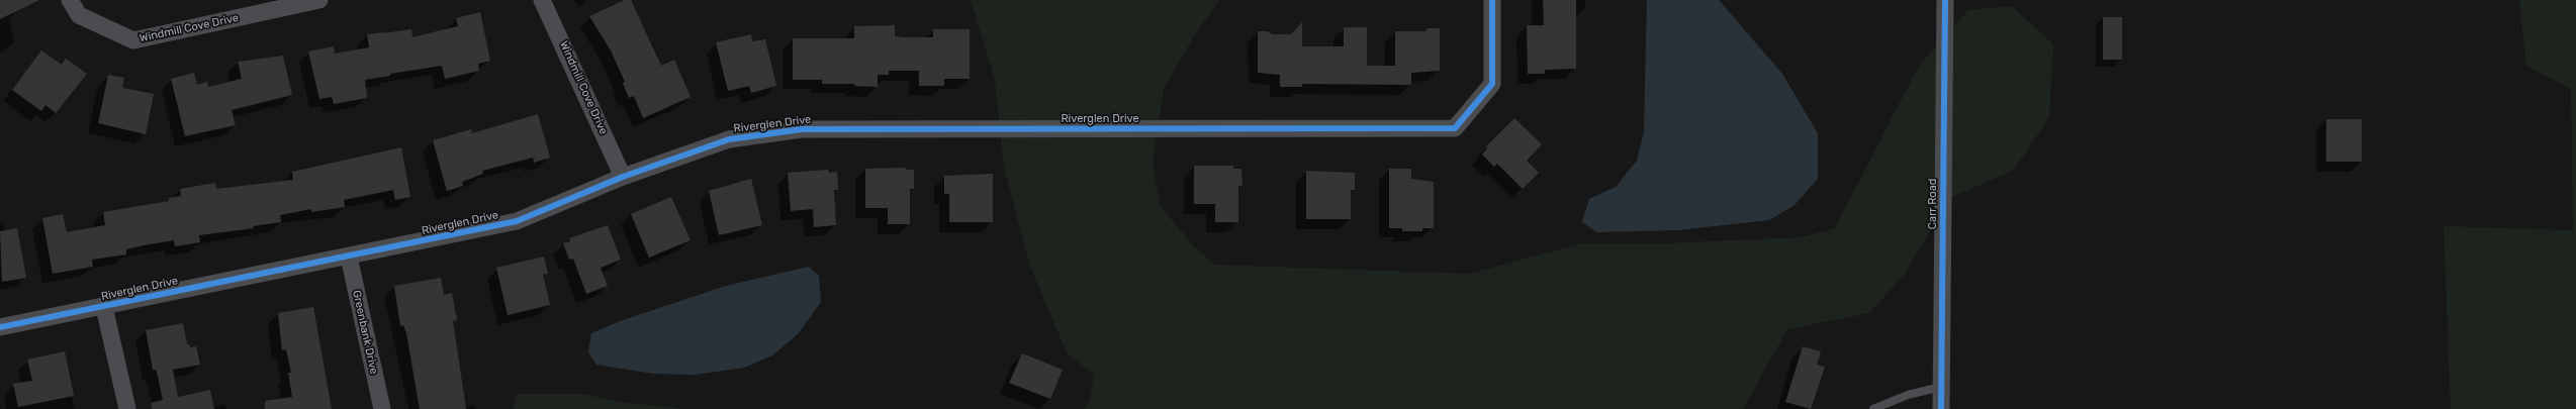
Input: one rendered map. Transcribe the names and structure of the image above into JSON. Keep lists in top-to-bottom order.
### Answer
{
  "streets": {
    "street": [
      "Windmill Cove Drive",
      "Riverglen Drive",
      "Carr Road",
      "Greenbank Drive"
    ]
  },
  "crossings": [
    ["Windmill Cove Drive", "Riverglen Drive"],
    ["Riverglen Drive", "Greenbank Drive"]
  ]
}
